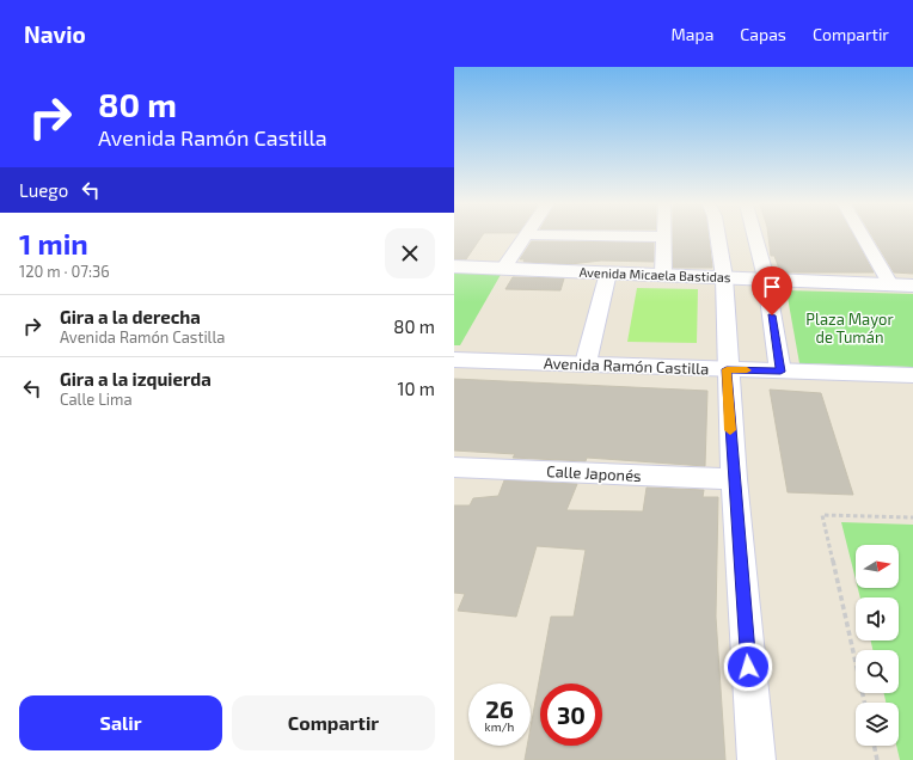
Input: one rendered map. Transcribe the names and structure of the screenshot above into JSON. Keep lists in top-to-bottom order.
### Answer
{
  "streets": {
    "main road": ["Avenida Micaela Bastidas", "Avenida Ramón Castilla"],
    "street": ["Calle Japonés"]
  },
  "parks": ["Plaza Mayor de Tumán"],
  "north": "right",
  "page": {
    "header": "Navio",
    "nav": ["Mapa", "Capas", "Compartir"],
    "turn": ["80 m", "Avenida Ramón Castilla"],
    "then": "Luego",
    "heading": ["1 min", "120 m · 07:36"],
    "list": [
      {
        "name": "Gira a la derecha",
        "note": "Avenida Ramón Castilla",
        "value": "80 m"
      },
      {
        "name": "Gira a la izquierda",
        "note": "Calle Lima",
        "value": "10 m"
      }
    ],
    "speed": "26 km/h",
    "limit": "30",
    "buttons": ["Salir", "Compartir"]
  }
}
